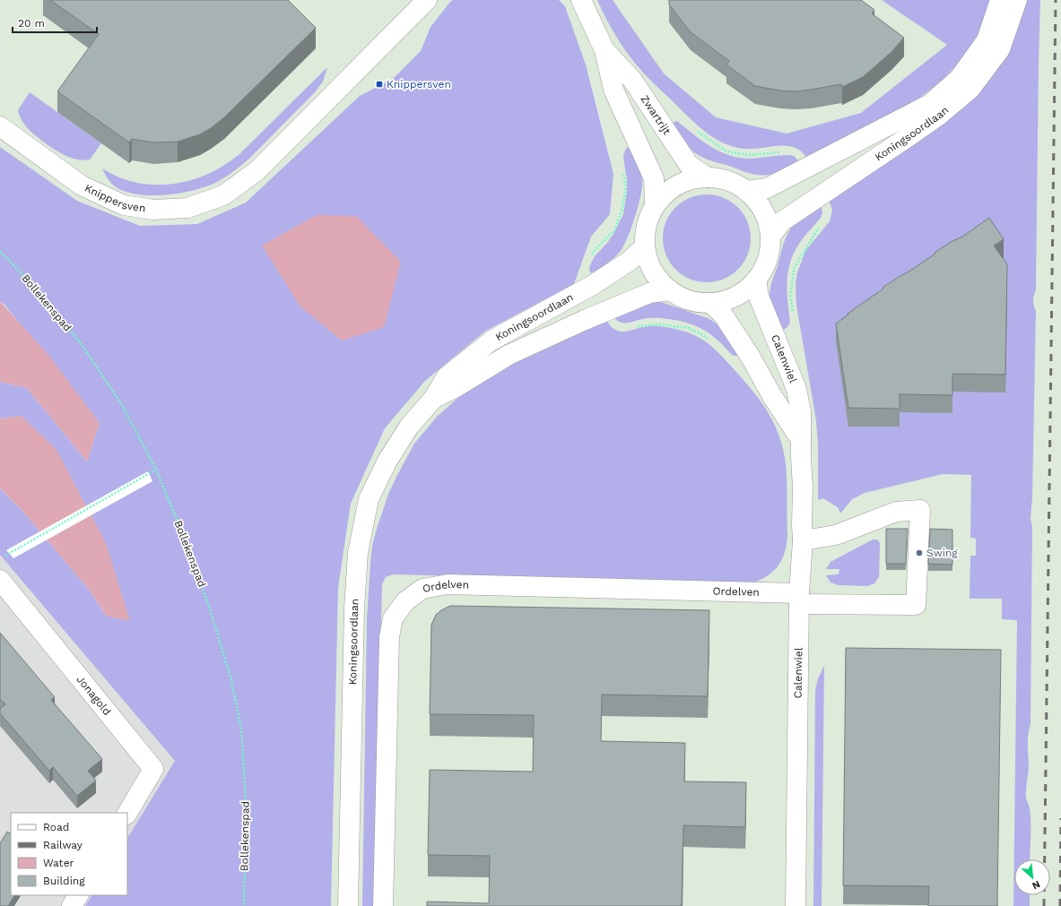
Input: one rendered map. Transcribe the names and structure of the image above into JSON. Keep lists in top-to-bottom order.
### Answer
{
  "streets": {
    "street": [
      "Zwartrijt",
      "Koningsoordlaan",
      "Knippersven",
      "Calenwiel",
      "Ordelven",
      "Jonagold"
    ],
    "path": ["Bollekenspad"]
  },
  "crossings": [
    ["Zwartrijt", "Koningsoordlaan"],
    ["Zwartrijt", "Calenwiel"],
    ["Koningsoordlaan", "Calenwiel"],
    ["Calenwiel", "Ordelven"]
  ],
  "places": {
    "transit": ["Knippersven"],
    "other": ["Swing"]
  },
  "legend": [
    "Road",
    "Railway",
    "Water",
    "Building"
  ],
  "scale_bar": "20 m",
  "north": "bottom right"
}
